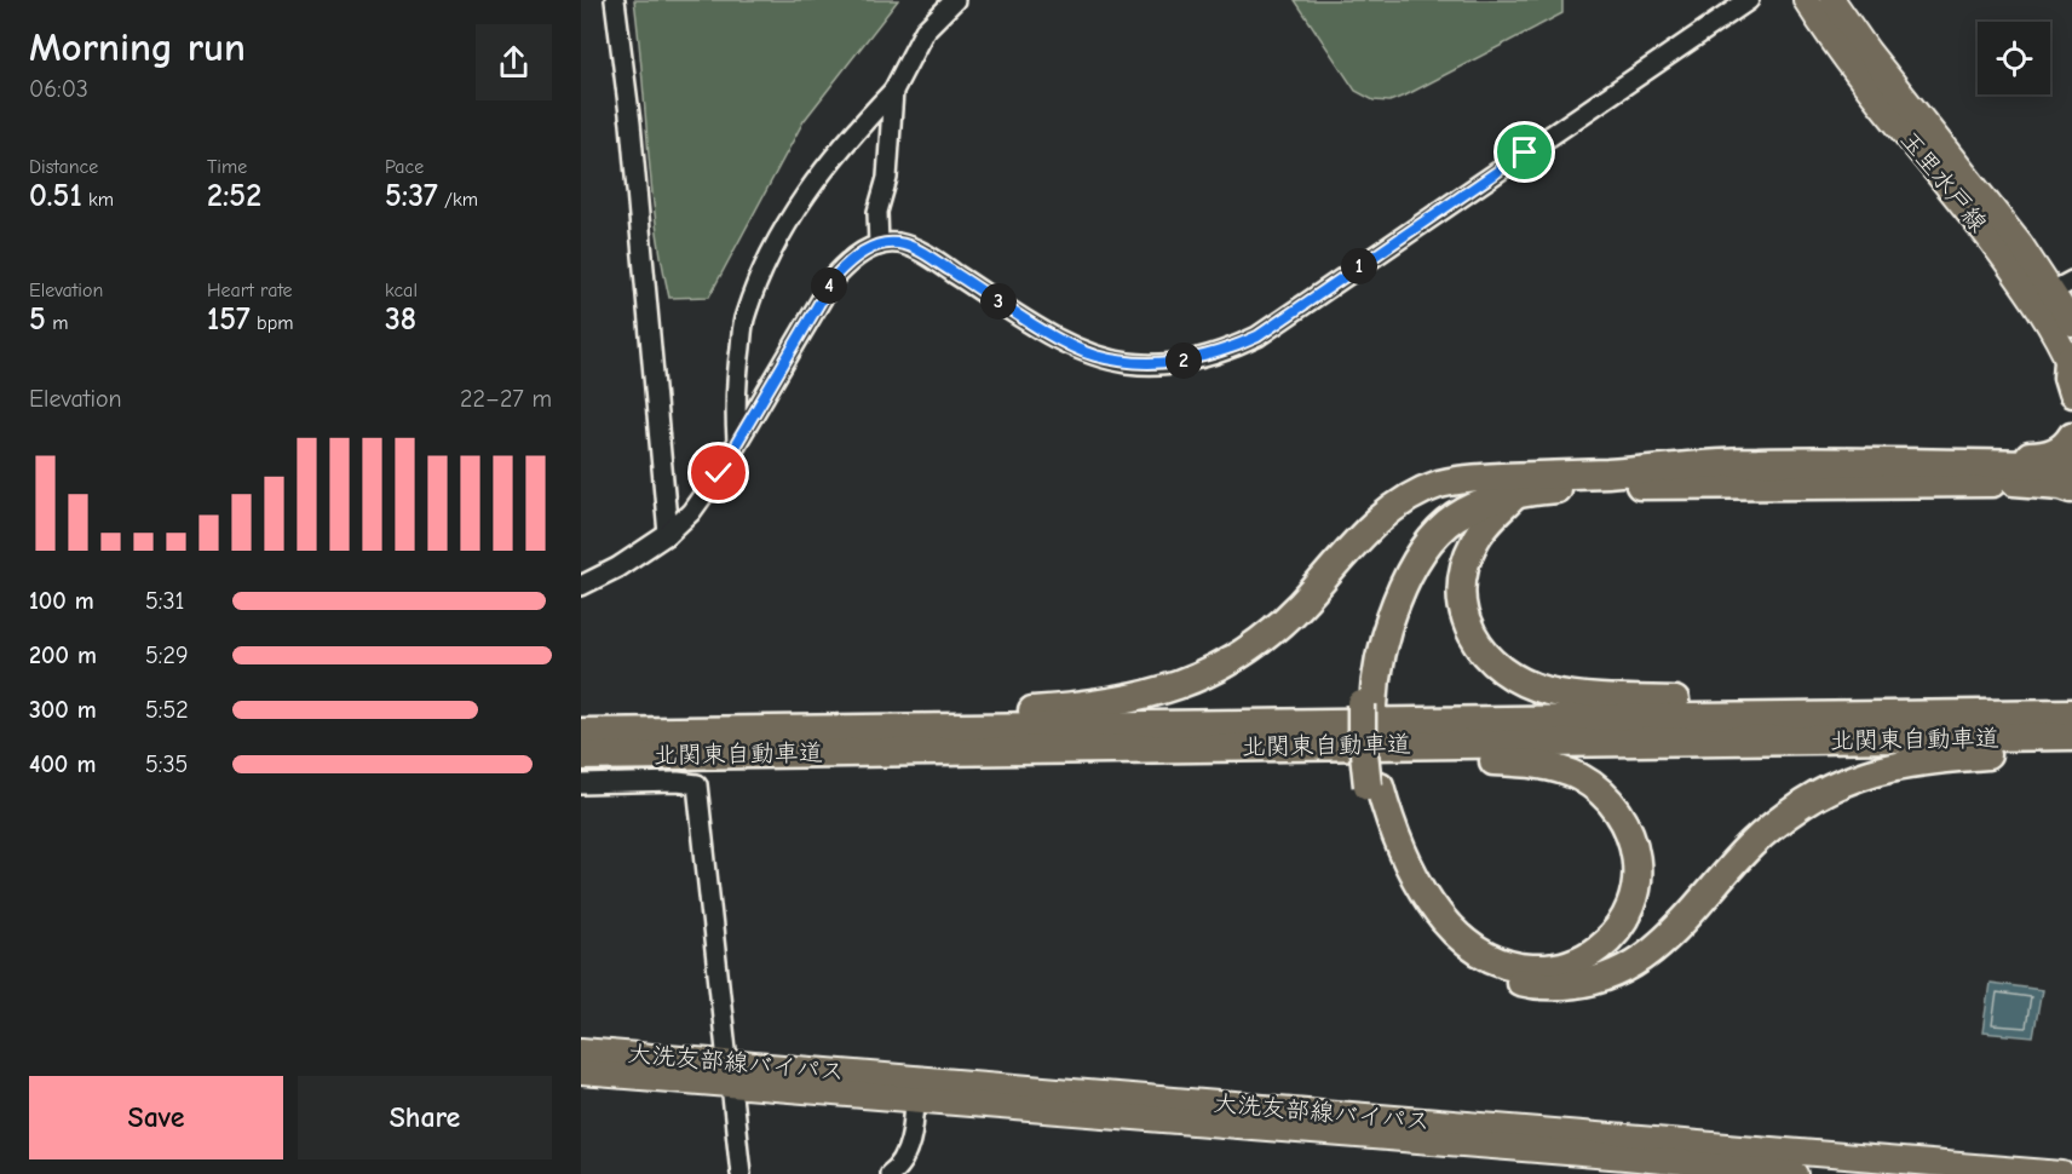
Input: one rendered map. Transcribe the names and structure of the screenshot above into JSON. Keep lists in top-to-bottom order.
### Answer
{
  "streets": {
    "highway": ["北関東自動車道"],
    "main road": ["玉里水戸線", "大洗友部線バイパス"]
  },
  "page": {
    "heading": ["Morning run", "06:03"],
    "stats": [
      ["Distance", "0.51 km"],
      ["Time", "2:52"],
      ["Pace", "5:37 /km"],
      ["Elevation", "5 m"],
      ["Heart rate", "157 bpm"],
      ["kcal", "38"]
    ],
    "pins": [
      "1",
      "4",
      "3",
      "2"
    ],
    "chart": ["Elevation", "22–27 m"],
    "list": [
      {
        "name": "100 m",
        "note": "5:31"
      },
      {
        "name": "200 m",
        "note": "5:29"
      },
      {
        "name": "300 m",
        "note": "5:52"
      },
      {
        "name": "400 m",
        "note": "5:35"
      }
    ],
    "buttons": ["Save", "Share"]
  }
}
